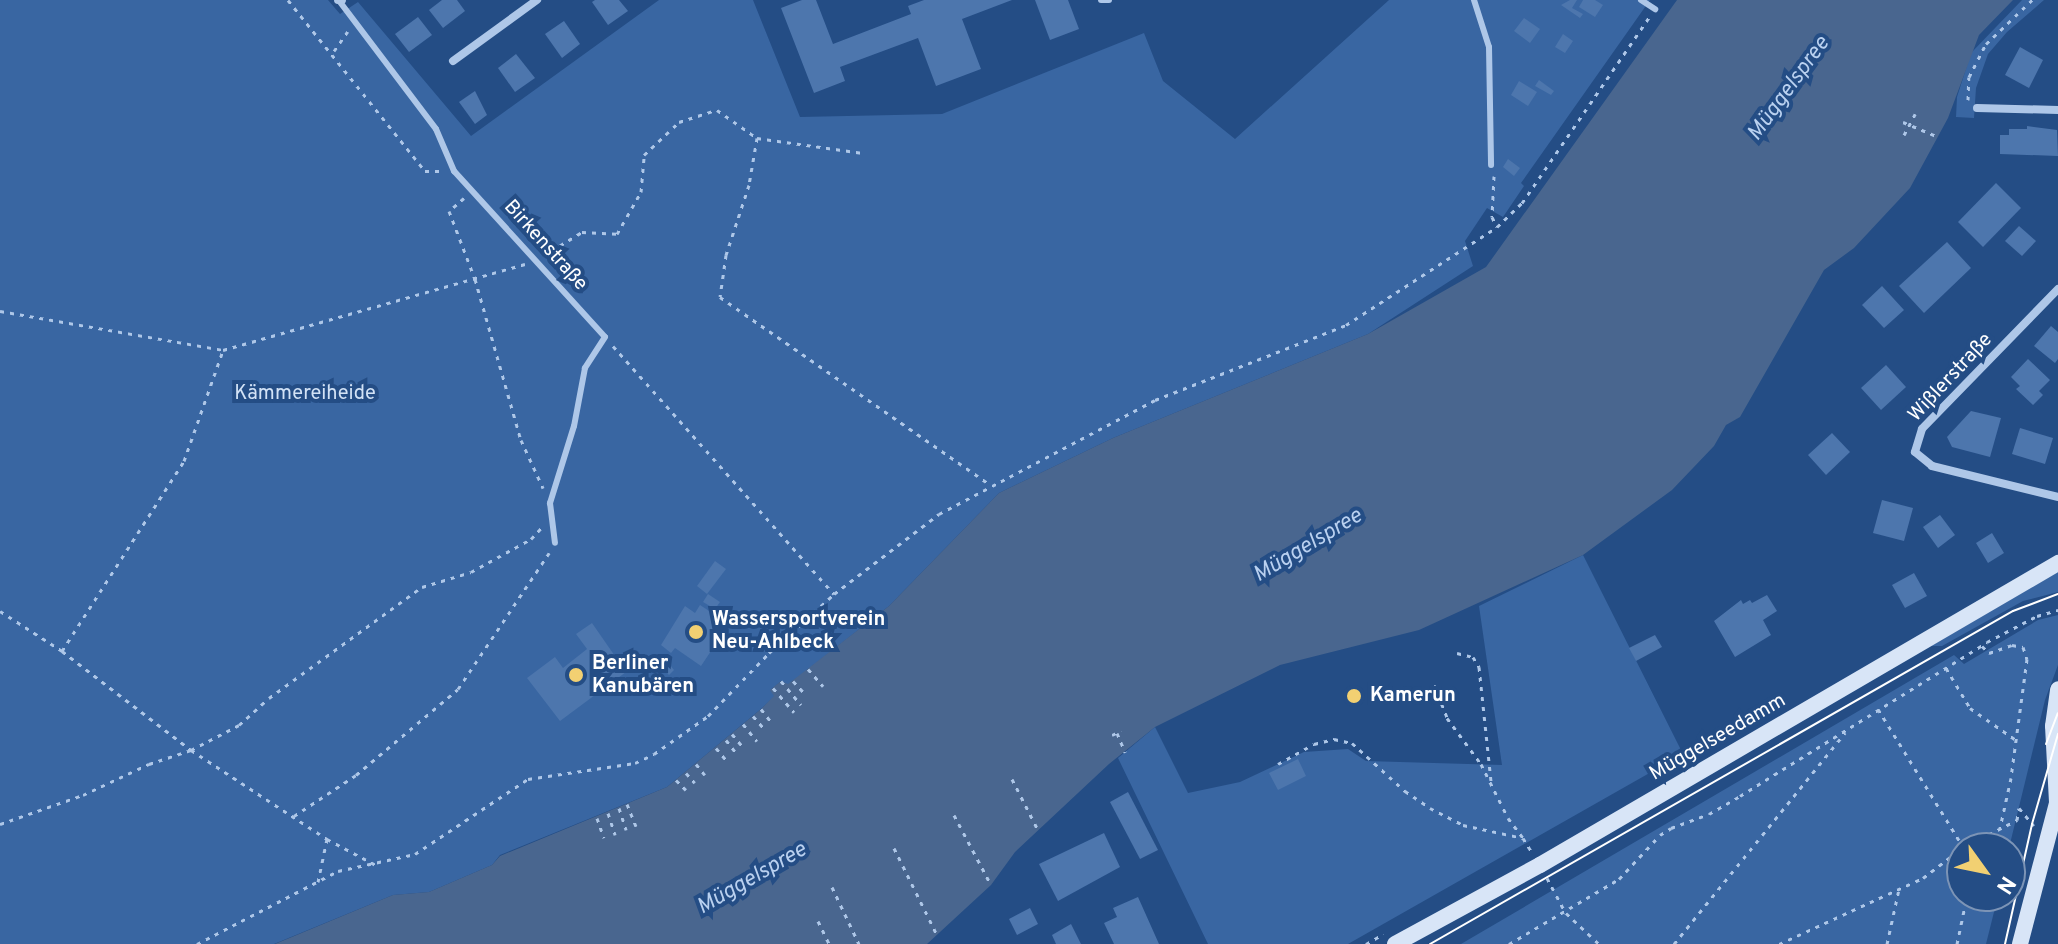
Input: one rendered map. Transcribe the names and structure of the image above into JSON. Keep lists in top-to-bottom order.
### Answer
{
  "streets": {
    "main road": ["Müggelseedamm"],
    "street": ["Wißlerstraße"],
    "lane": ["Birkenstraße"]
  },
  "water": ["Müggelspree"],
  "parks": ["Kämmereiheide"],
  "places": ["Wassersportverein Neu-Ahlbeck", "Berliner Kanubären", "Kamerun"],
  "north": "bottom right"
}
